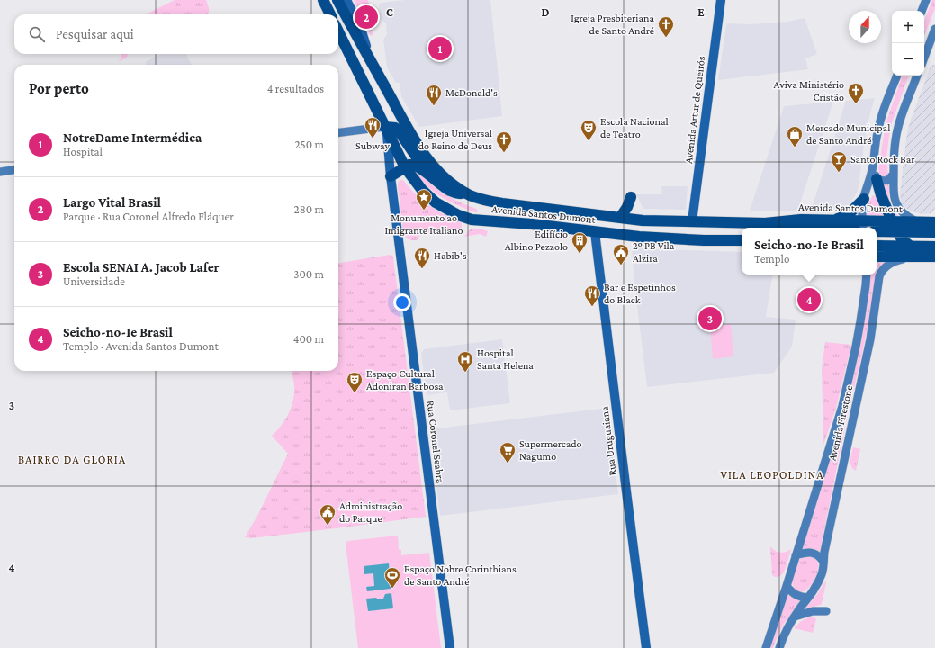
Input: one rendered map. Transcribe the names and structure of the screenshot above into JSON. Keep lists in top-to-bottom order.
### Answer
{
  "streets": {
    "highway": ["Avenida Santos Dumont"],
    "main road": [
      "Avenida Artur de Queirós",
      "Avenida Firestone",
      "Rua Uruguaiana",
      "Rua Coronel Seabra"
    ]
  },
  "crossings": [
    ["Avenida Artur de Queirós", "Avenida Santos Dumont"],
    ["Avenida Santos Dumont", "Rua Uruguaiana"],
    ["Avenida Santos Dumont", "Rua Coronel Seabra"]
  ],
  "districts": ["BAIRRO DA GLÓRIA", "VILA LEOPOLDINA"],
  "places": {
    "church": ["Igreja Presbiteriana de Santo André", "Aviva Ministério Cristão", "Igreja Universal do Reino de Deus"],
    "restaurant": [
      "McDonald's",
      "Subway",
      "Habib's",
      "Bar e Espetinhos do Black"
    ],
    "theatre": ["Escola Nacional de Teatro", "Espaço Cultural Adoniran Barbosa"],
    "shop": ["Mercado Municipal de Santo André"],
    "bar": ["Santo Rock Bar"],
    "place": ["Monumento ao Imigrante Italiano"],
    "building": ["Edifício Albino Pezzolo"],
    "public building": ["2º PB Vila Alzira", "Administração do Parque"],
    "hospital": ["Hospital Santa Helena"],
    "supermarket": ["Supermercado Nagumo"],
    "sports": ["Espaço Nobre Corinthians de Santo André"]
  },
  "north": "top",
  "page": {
    "pins": [
      "2",
      "1",
      "4",
      "3"
    ],
    "map_buttons": ["+", "−"],
    "search": "Pesquisar aqui",
    "heading": ["Por perto", "4 resultados"],
    "list": [
      {
        "mark": "1",
        "name": "NotreDame Intermédica",
        "note": "Hospital",
        "value": "250 m"
      },
      {
        "mark": "2",
        "name": "Largo Vital Brasil",
        "note": "Parque · Rua Coronel Alfredo Fláquer",
        "value": "280 m"
      },
      {
        "mark": "3",
        "name": "Escola SENAI A. Jacob Lafer",
        "note": "Universidade",
        "value": "300 m"
      },
      {
        "mark": "4",
        "name": "Seicho-no-Ie Brasil",
        "note": "Templo · Avenida Santos Dumont",
        "value": "400 m"
      }
    ],
    "popup": ["Seicho-no-Ie Brasil", "Templo"]
  },
  "grid": {
    "columns": ["C", "D", "E"],
    "rows": ["3", "4"]
  }
}
